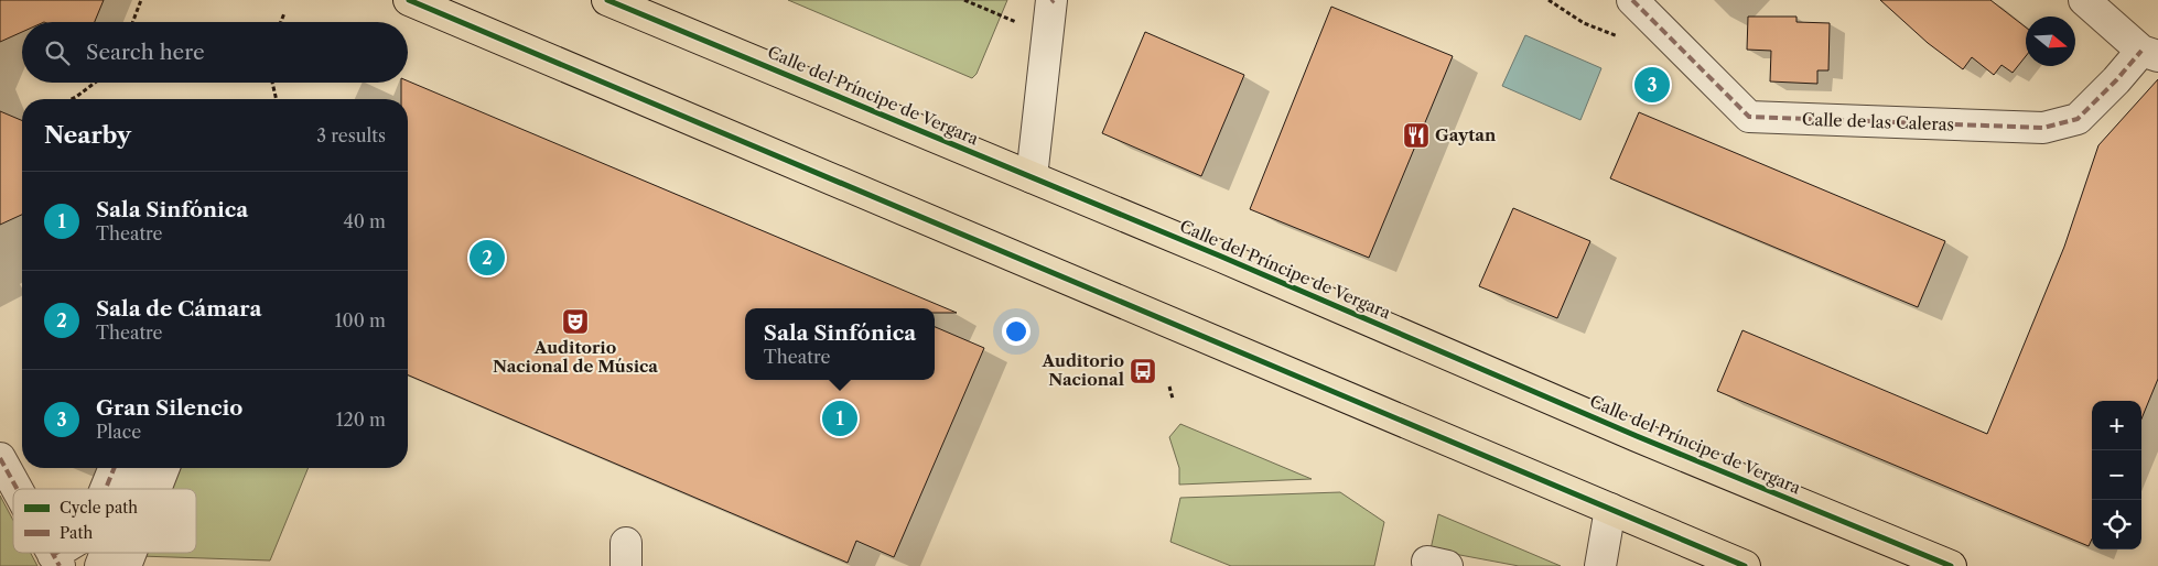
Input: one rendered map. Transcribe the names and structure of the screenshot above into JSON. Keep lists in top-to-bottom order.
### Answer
{
  "streets": {
    "main road": ["Calle del Príncipe de Vergara"],
    "street": ["Calle de las Caleras"]
  },
  "places": {
    "restaurant": ["Gaytan"],
    "theatre": ["Auditorio Nacional de Música"],
    "bus stop": ["Auditorio Nacional"]
  },
  "legend": ["Cycle path", "Path"],
  "north": "right",
  "page": {
    "search": "Search here",
    "pins": ["3", "2", "1"],
    "heading": ["Nearby", "3 results"],
    "list": [
      {
        "mark": "1",
        "name": "Sala Sinfónica",
        "note": "Theatre",
        "value": "40 m"
      },
      {
        "mark": "2",
        "name": "Sala de Cámara",
        "note": "Theatre",
        "value": "100 m"
      },
      {
        "mark": "3",
        "name": "Gran Silencio",
        "note": "Place",
        "value": "120 m"
      }
    ],
    "popup": ["Sala Sinfónica", "Theatre"],
    "map_buttons": ["+", "−"]
  }
}
